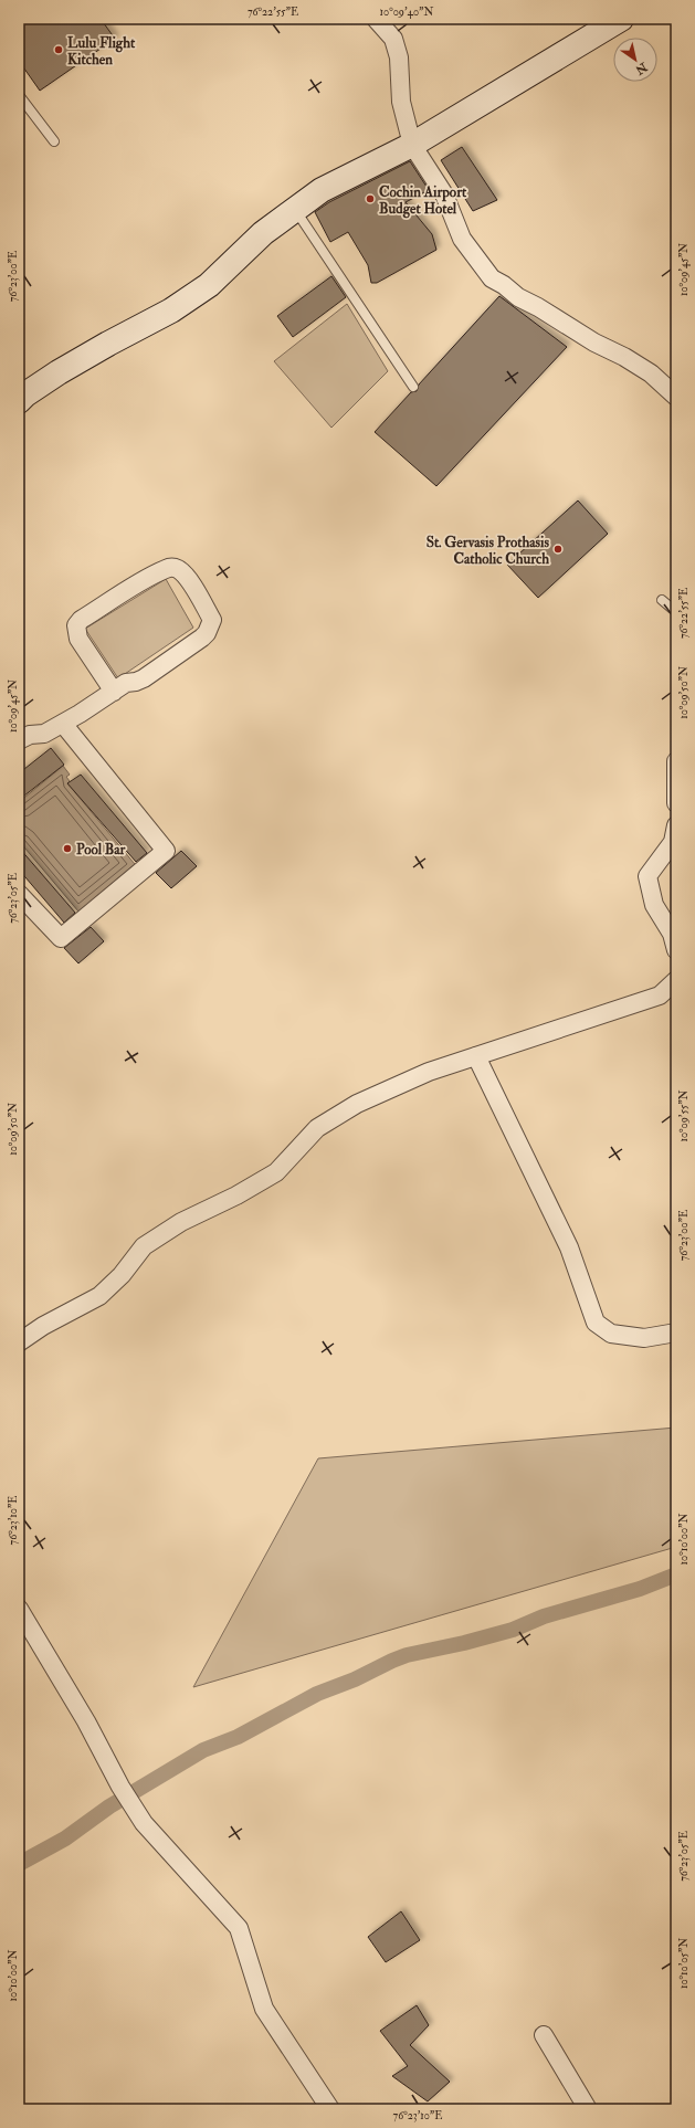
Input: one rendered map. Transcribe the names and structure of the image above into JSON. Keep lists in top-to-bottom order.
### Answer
{
  "places": [
    "Lulu Flight Kitchen",
    "Cochin Airport Budget Hotel",
    "St. Gervasis Prothasis Catholic Church",
    "Pool Bar"
  ],
  "north": "bottom right",
  "coordinates": [
    "76°22'55\"E",
    "10°09'40\"N",
    "10°09'45\"N",
    "76°23'00\"E",
    "10°09'50\"N",
    "76°23'05\"E",
    "10°09'55\"N",
    "76°23'10\"E",
    "10°10'00\"N",
    "10°10'05\"N"
  ]
}
